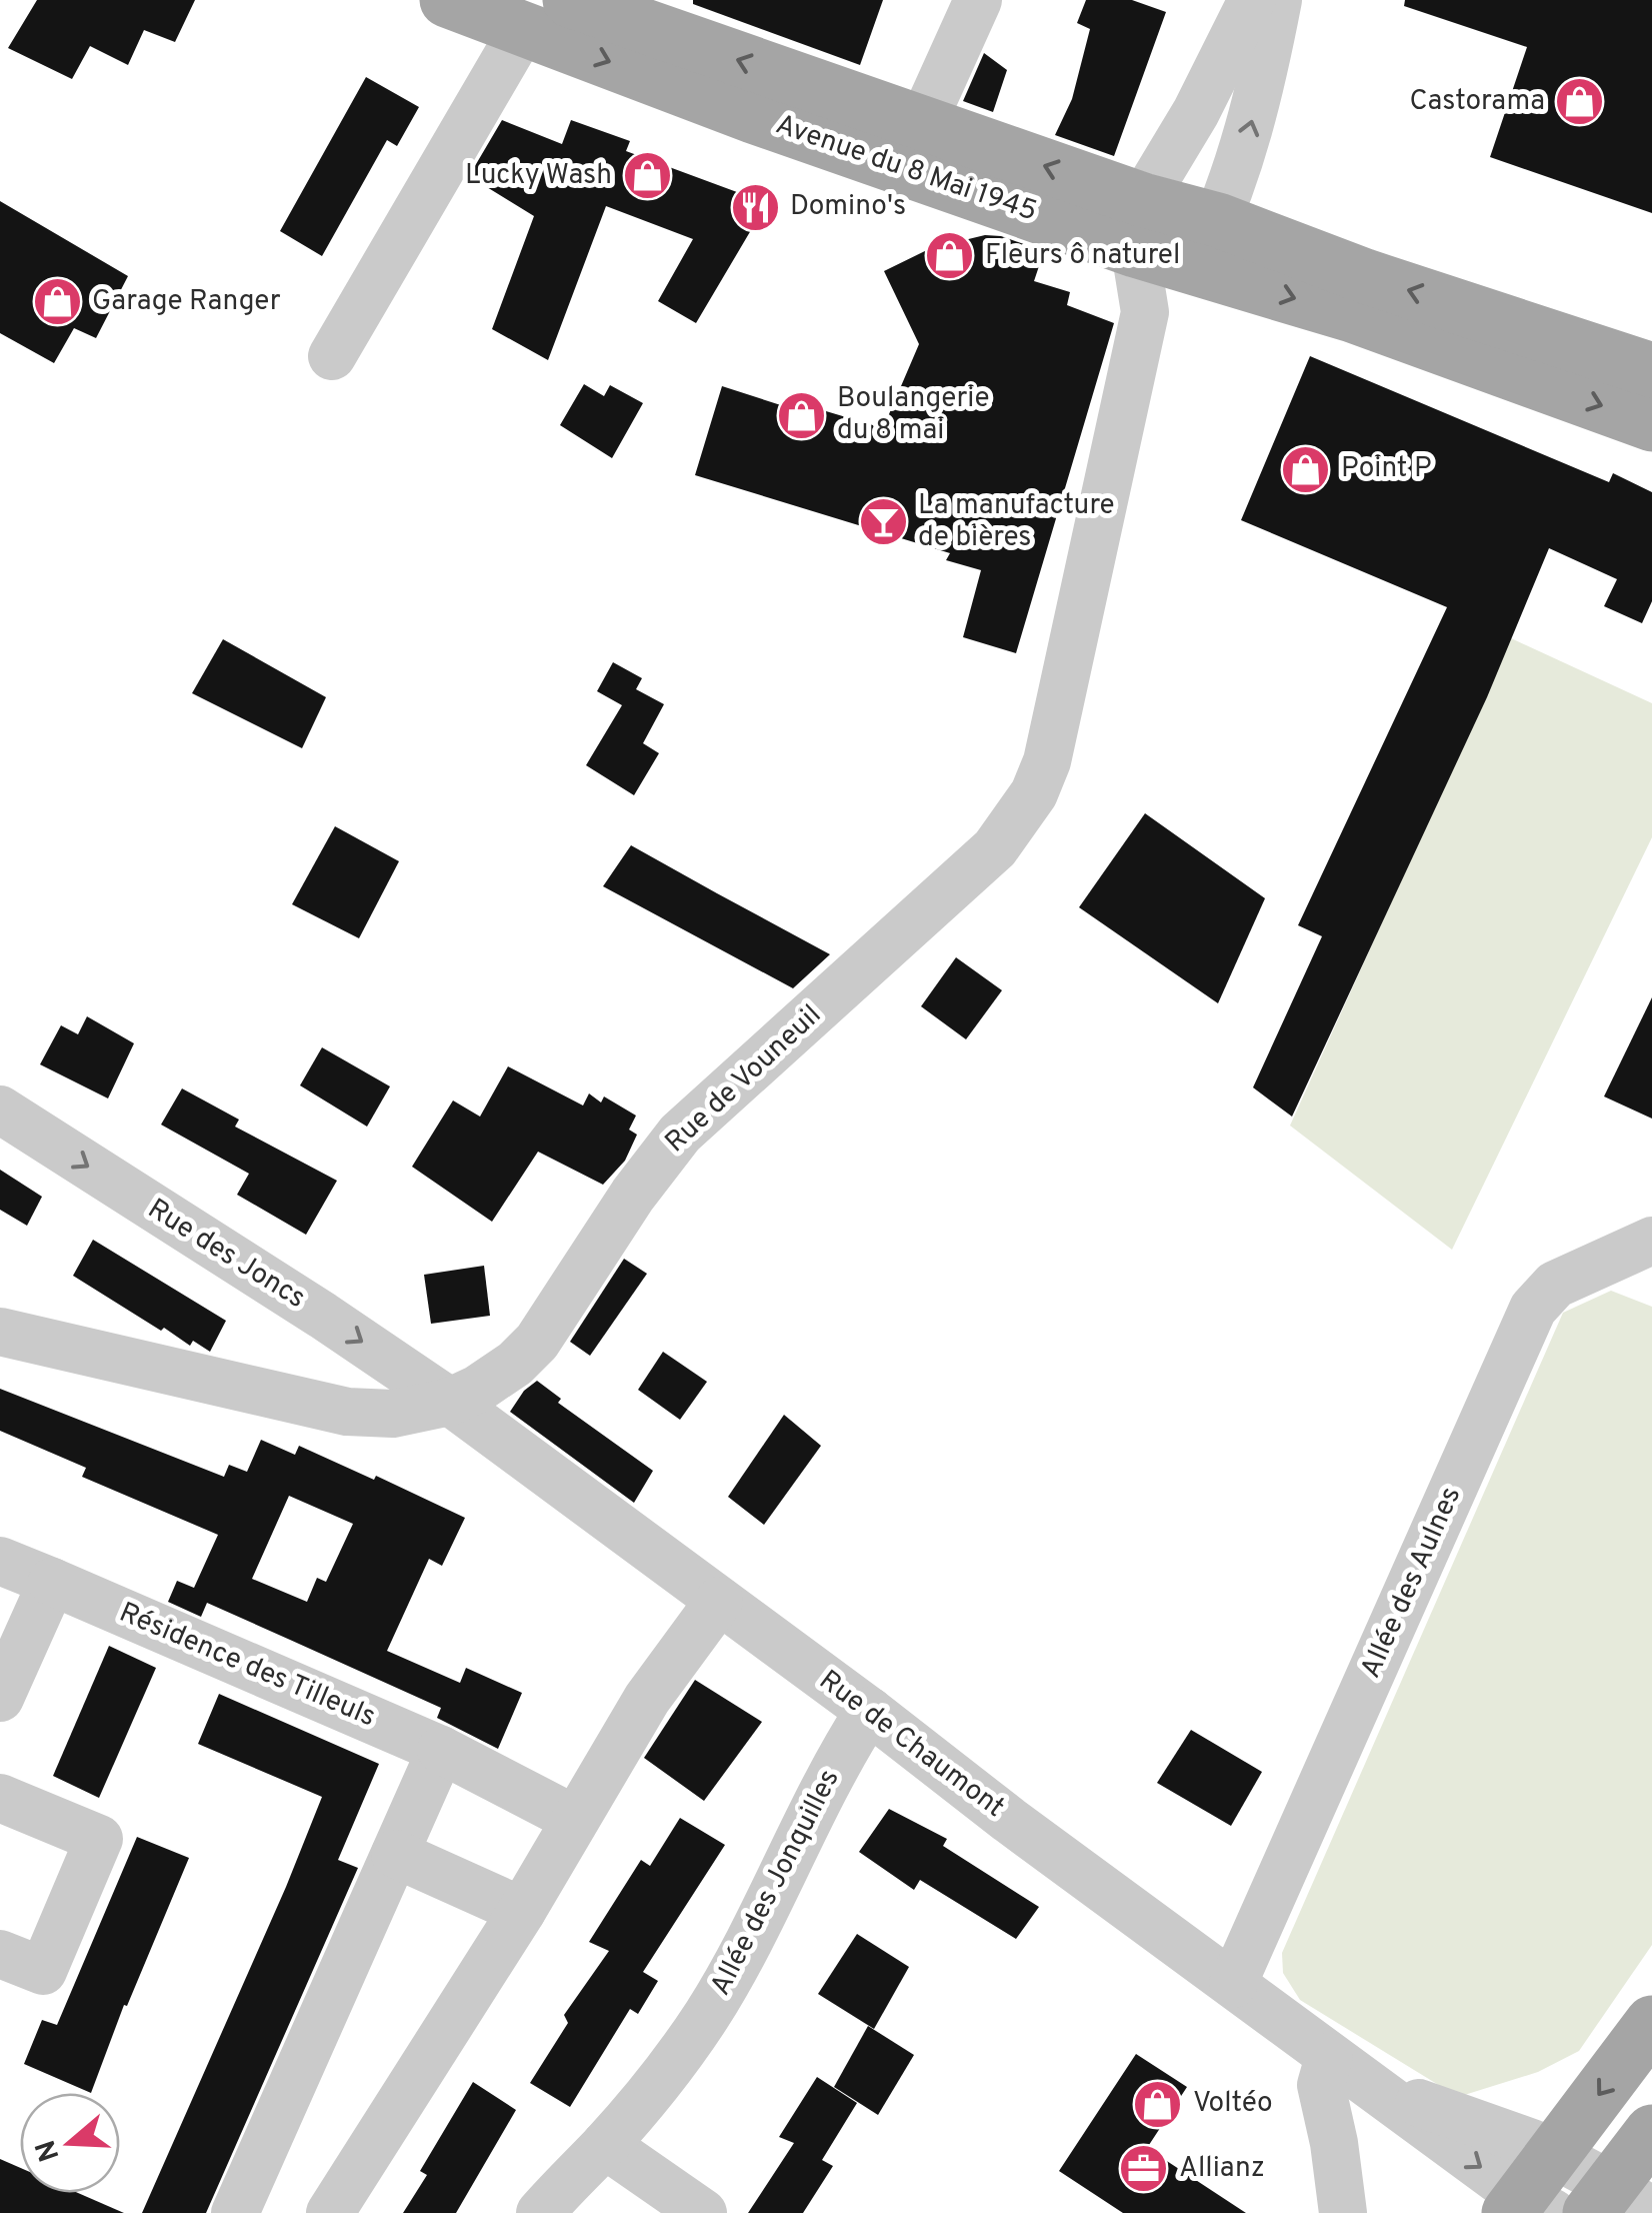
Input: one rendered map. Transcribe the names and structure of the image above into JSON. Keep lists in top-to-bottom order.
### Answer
{
  "streets": {
    "main road": ["Avenue du 8 Mai 1945"],
    "street": [
      "Rue de Vouneuil",
      "Rue des Joncs",
      "Allée des Aulnes",
      "Résidence des Tilleuls",
      "Rue de Chaumont",
      "Allée des Jonquilles"
    ]
  },
  "crossings": [
    ["Avenue du 8 Mai 1945", "Rue de Vouneuil"],
    ["Rue de Vouneuil", "Rue des Joncs"],
    ["Rue de Vouneuil", "Rue de Chaumont"],
    ["Rue des Joncs", "Rue de Chaumont"],
    ["Allée des Aulnes", "Rue de Chaumont"],
    ["Rue de Chaumont", "Allée des Jonquilles"]
  ],
  "one_way": ["Rue des Joncs"],
  "places": {
    "shop": [
      "Castorama",
      "Lucky Wash",
      "Fleurs ô naturel",
      "Garage Ranger",
      "Boulangerie du 8 mai",
      "Point P",
      "Voltéo"
    ],
    "restaurant": ["Domino's"],
    "bar": ["La manufacture de bières"],
    "office": ["Allianz"]
  },
  "north": "left"
}
